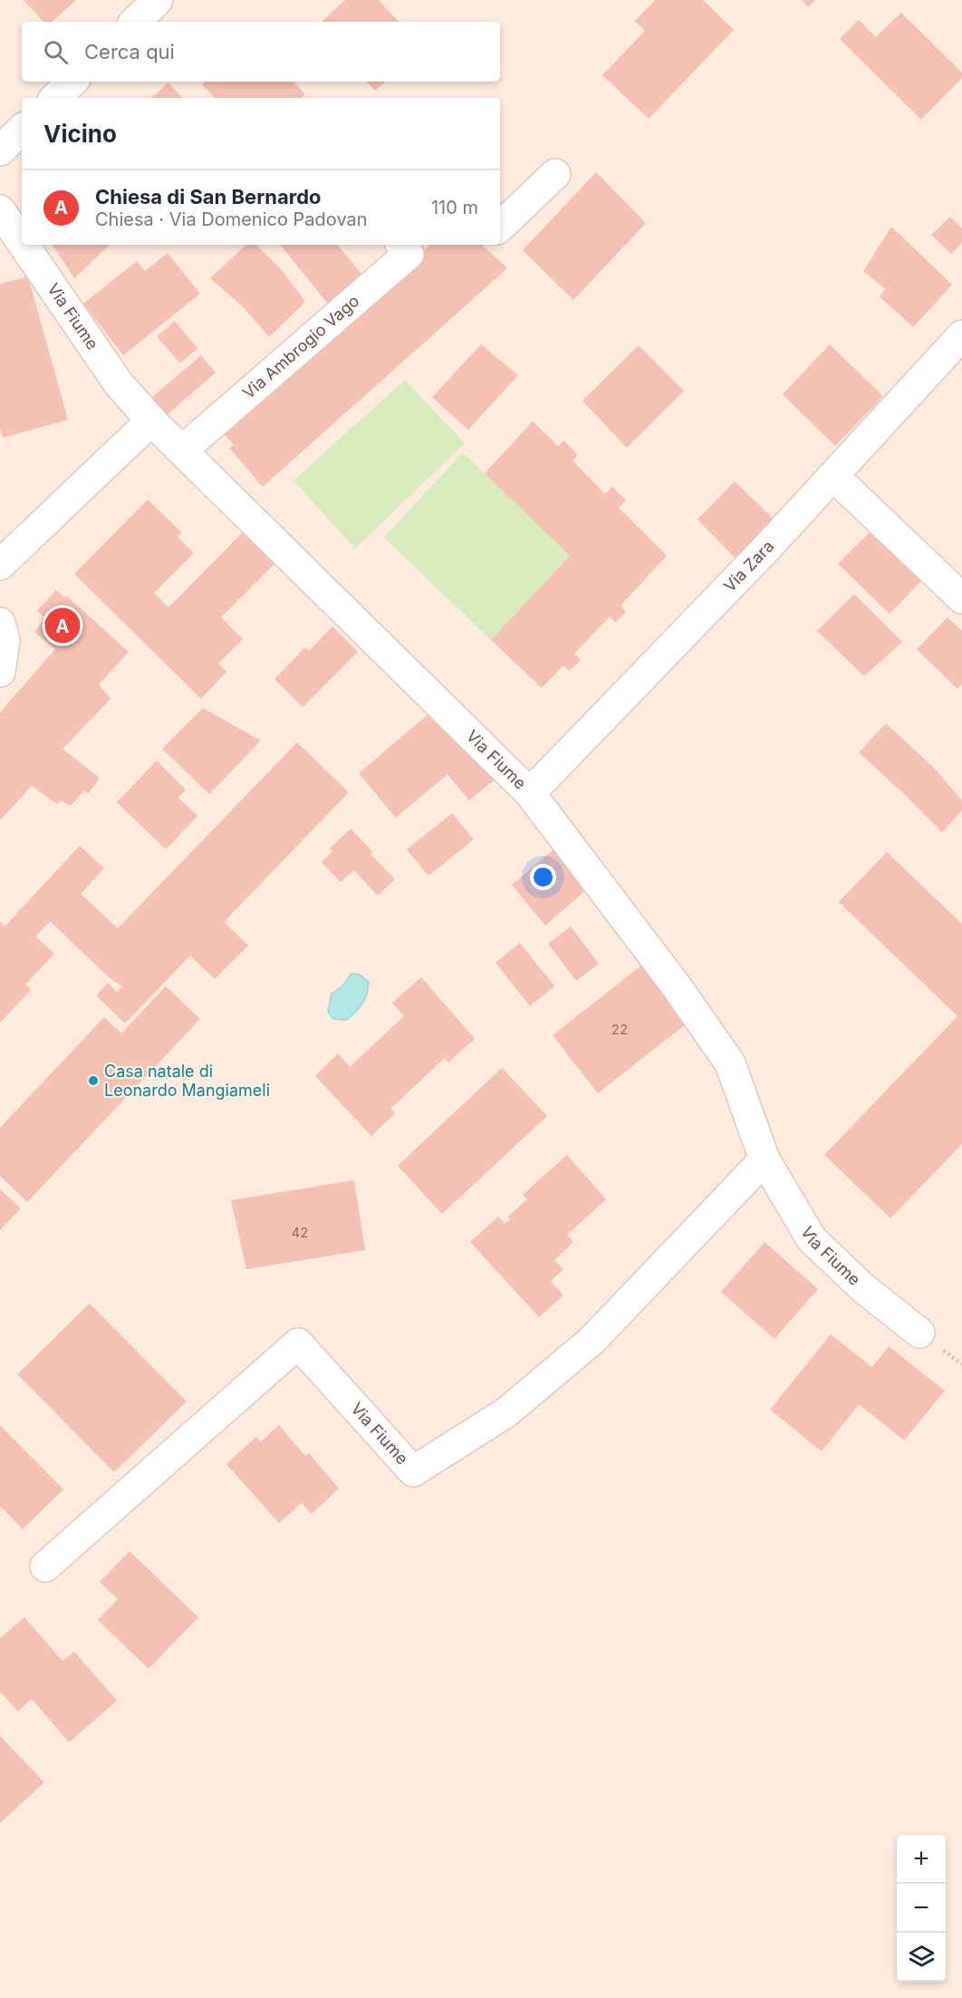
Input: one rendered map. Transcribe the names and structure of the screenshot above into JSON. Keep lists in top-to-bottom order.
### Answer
{
  "streets": {
    "street": ["Via Fiume", "Via Ambrogio Vago", "Via Zara"]
  },
  "crossings": [
    ["Via Fiume", "Via Ambrogio Vago"],
    ["Via Fiume", "Via Zara"]
  ],
  "places": ["Casa natale di Leonardo Mangiameli"],
  "house_numbers": ["22", "42"],
  "page": {
    "search": "Cerca qui",
    "heading": "Vicino",
    "list": [
      {
        "mark": "A",
        "name": "Chiesa di San Bernardo",
        "note": "Chiesa · Via Domenico Padovan",
        "value": "110 m"
      }
    ],
    "pins": "A",
    "map_buttons": ["+", "−"]
  }
}
